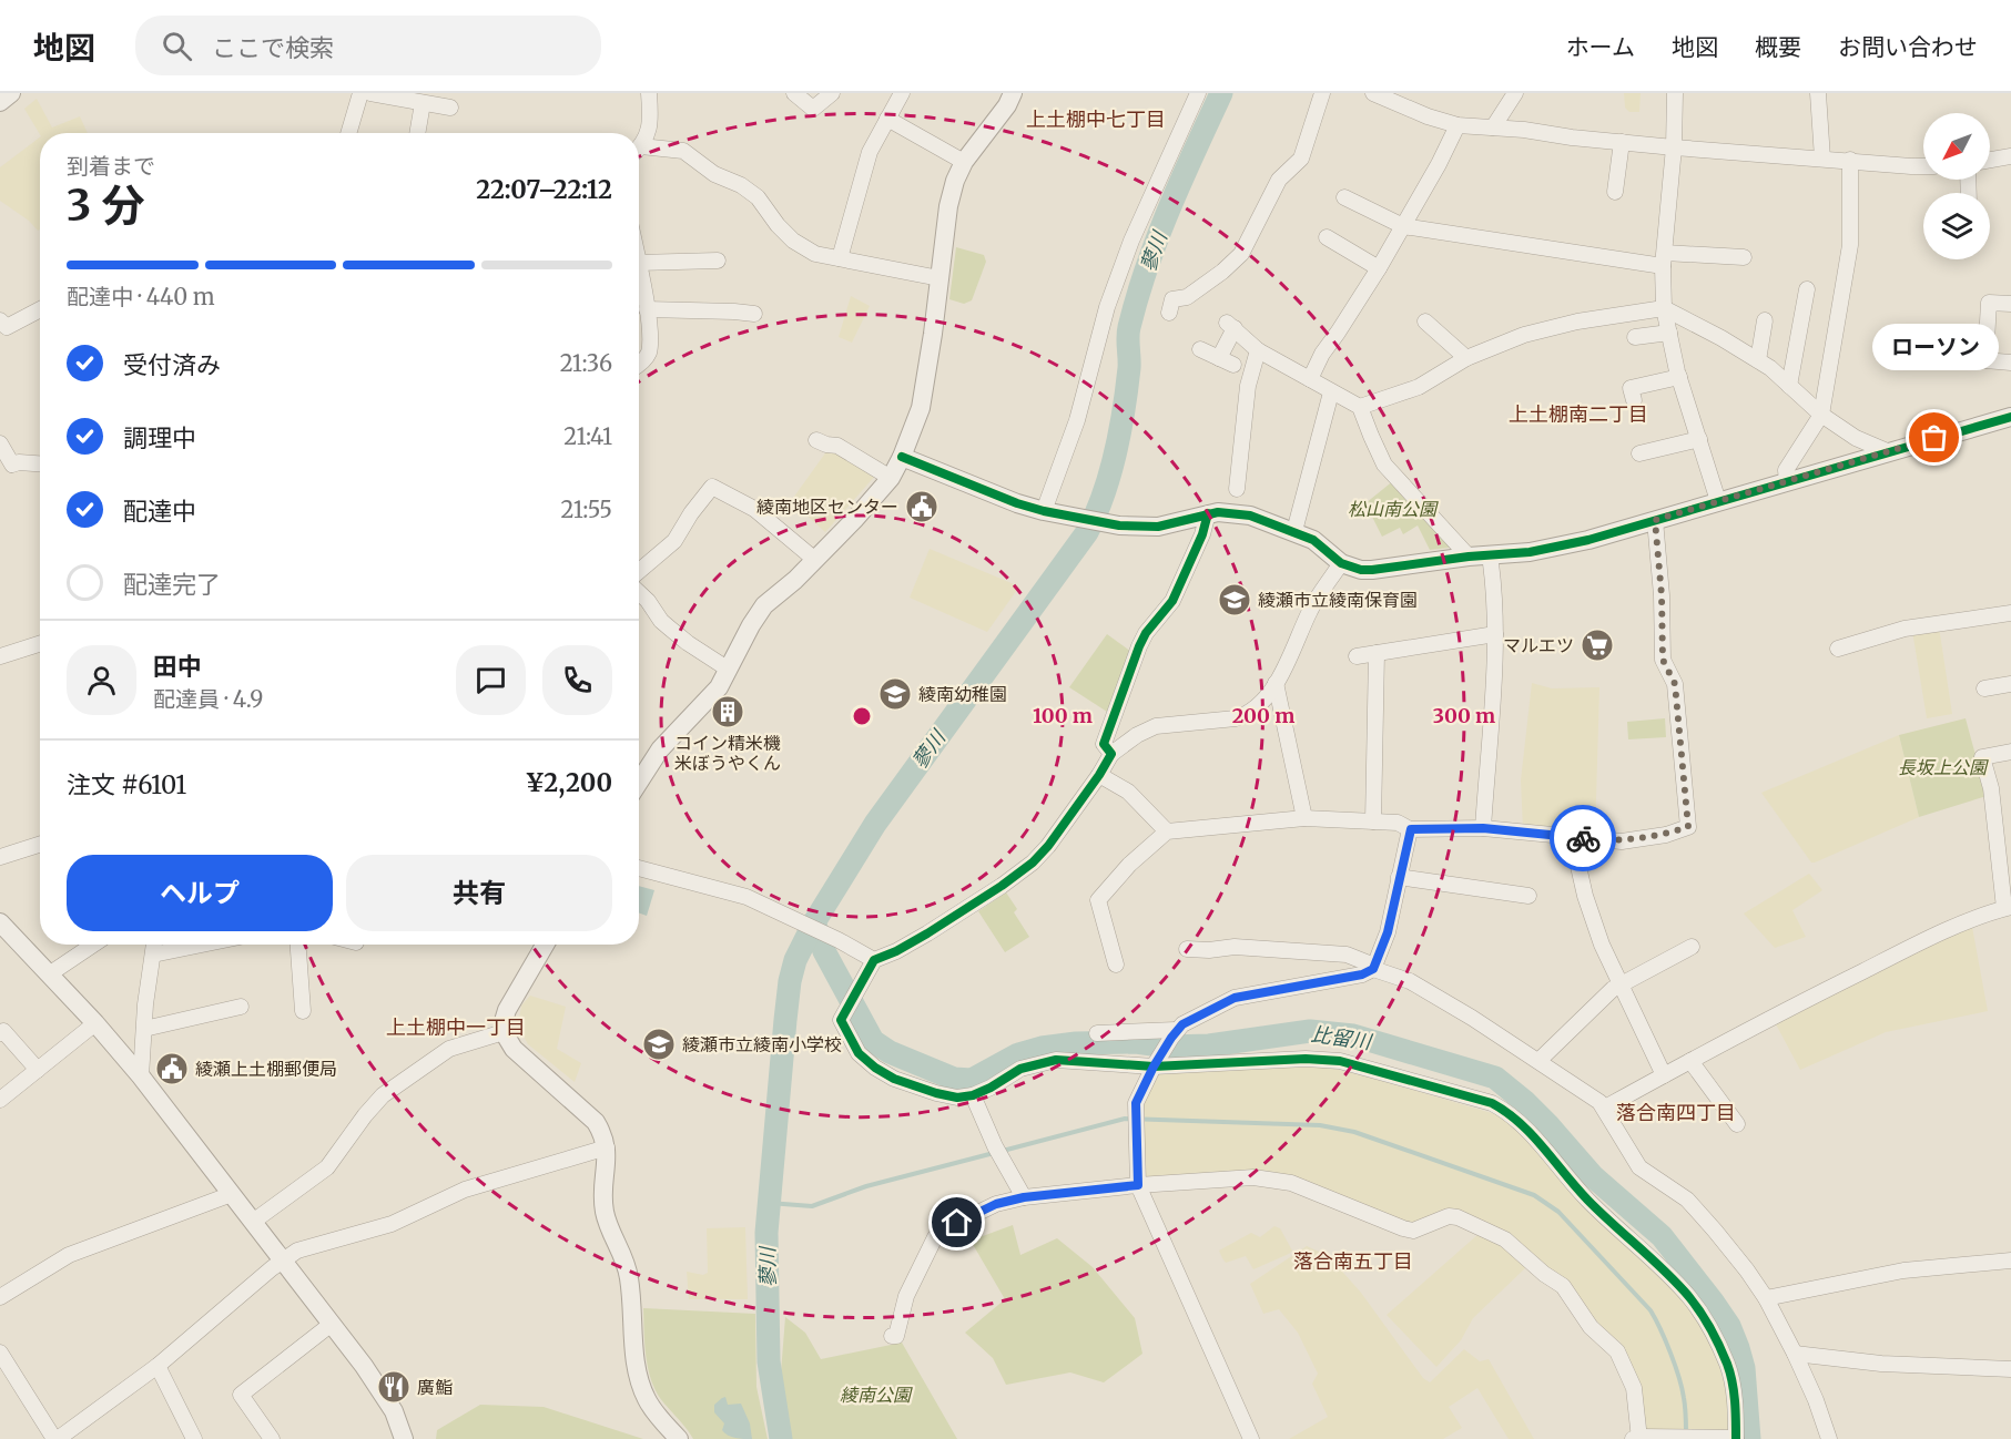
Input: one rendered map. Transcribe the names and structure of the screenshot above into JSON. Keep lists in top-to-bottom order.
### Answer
{
  "districts": [
    "上土棚中七丁目",
    "上土棚南二丁目",
    "上土棚中一丁目",
    "落合南四丁目",
    "落合南五丁目"
  ],
  "water": ["蓼川", "比留川"],
  "parks": ["松山南公園", "長坂上公園", "綾南公園"],
  "places": {
    "other": ["ローソン"],
    "public building": ["綾南地区センター", "綾瀬上土棚郵便局"],
    "school or university": ["綾瀬市立綾南保育園", "綾南幼稚園", "綾瀬市立綾南小学校"],
    "supermarket": ["マルエツ"],
    "building": ["コイン精米機 米ぼうやくん"],
    "restaurant": ["廣鮨"]
  },
  "north": "bottom left",
  "page": {
    "header": "地図",
    "search": "ここで検索",
    "nav": [
      "ホーム",
      "地図",
      "概要",
      "お問い合わせ"
    ],
    "heading": ["3 分", "到着まで", "22:07–22:12"],
    "panel": [
      "田中",
      "配達員 · 4.9",
      "注文 #6101",
      "¥2,200"
    ],
    "bar": "配達中 · 440 m",
    "bubble": "ローソン",
    "list": [
      ["受付済み", "21:36"],
      ["調理中", "21:41"],
      ["配達中", "21:55"],
      "配達完了"
    ],
    "buttons": ["ヘルプ", "共有"]
  },
  "rings": ["100 m", "200 m", "300 m"]
}
